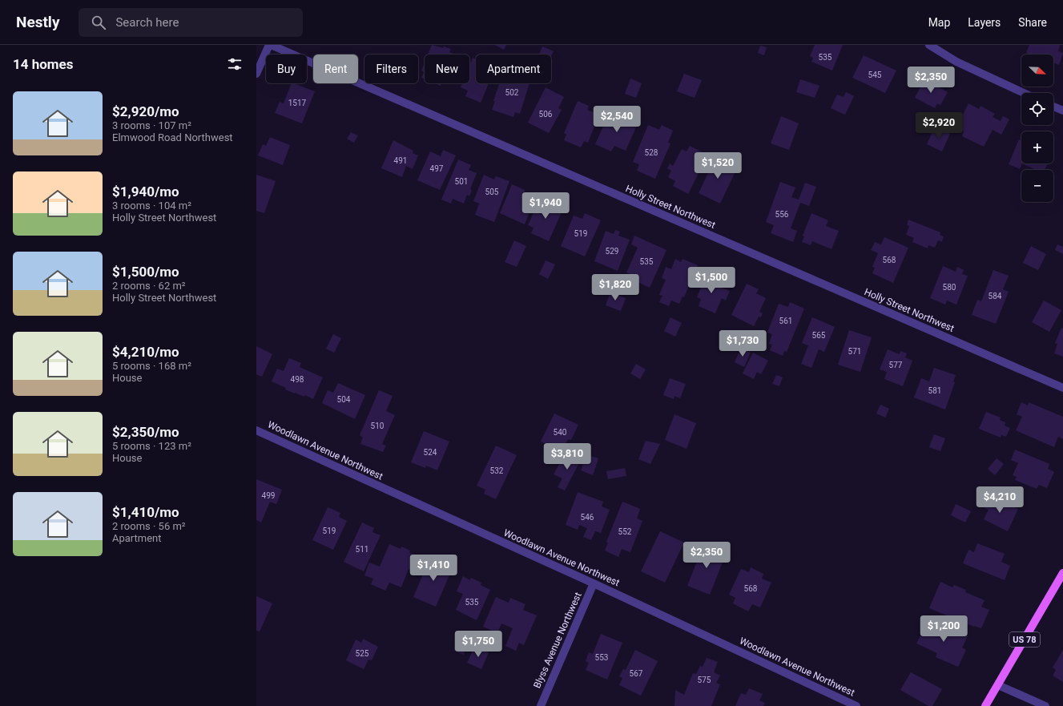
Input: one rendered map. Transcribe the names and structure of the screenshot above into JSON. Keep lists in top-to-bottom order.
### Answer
{
  "streets": {
    "main road": ["US 78"],
    "street": ["Holly Street Northwest", "Woodlawn Avenue Northwest", "Blyss Avenue Northwest"]
  },
  "crossings": [
    ["Woodlawn Avenue Northwest", "Blyss Avenue Northwest"]
  ],
  "house_numbers": [
    "535",
    "545",
    "502",
    "1517",
    "506",
    "528",
    "491",
    "497",
    "501",
    "505",
    "556",
    "519",
    "529",
    "568",
    "535",
    "580",
    "584",
    "561",
    "565",
    "571",
    "577",
    "498",
    "581",
    "504",
    "510",
    "540",
    "524",
    "532",
    "499",
    "546",
    "519",
    "552",
    "511",
    "568",
    "535",
    "525",
    "553",
    "567",
    "575"
  ],
  "north": "bottom right",
  "page": {
    "header": "Nestly",
    "search": "Search here",
    "nav": ["Map", "Layers", "Share"],
    "heading": "14 homes",
    "map_buttons": ["+", "−"],
    "chip": [
      "Buy",
      "Rent",
      "Filters",
      "New",
      "Apartment"
    ],
    "price": [
      "$2,350",
      "$2,540",
      "$2,920",
      "$1,520",
      "$1,940",
      "$1,500",
      "$1,820",
      "$1,730",
      "$3,810",
      "$4,210",
      "$2,350",
      "$1,410",
      "$1,200",
      "$1,750"
    ],
    "list": [
      {
        "name": "$2,920/mo",
        "note": "3 rooms · 107 m² · Elmwood Road Northwest"
      },
      {
        "name": "$1,940/mo",
        "note": "3 rooms · 104 m² · Holly Street Northwest"
      },
      {
        "name": "$1,500/mo",
        "note": "2 rooms · 62 m² · Holly Street Northwest"
      },
      {
        "name": "$4,210/mo",
        "note": "5 rooms · 168 m² · House"
      },
      {
        "name": "$2,350/mo",
        "note": "5 rooms · 123 m² · House"
      },
      {
        "name": "$1,410/mo",
        "note": "2 rooms · 56 m² · Apartment"
      }
    ]
  }
}
